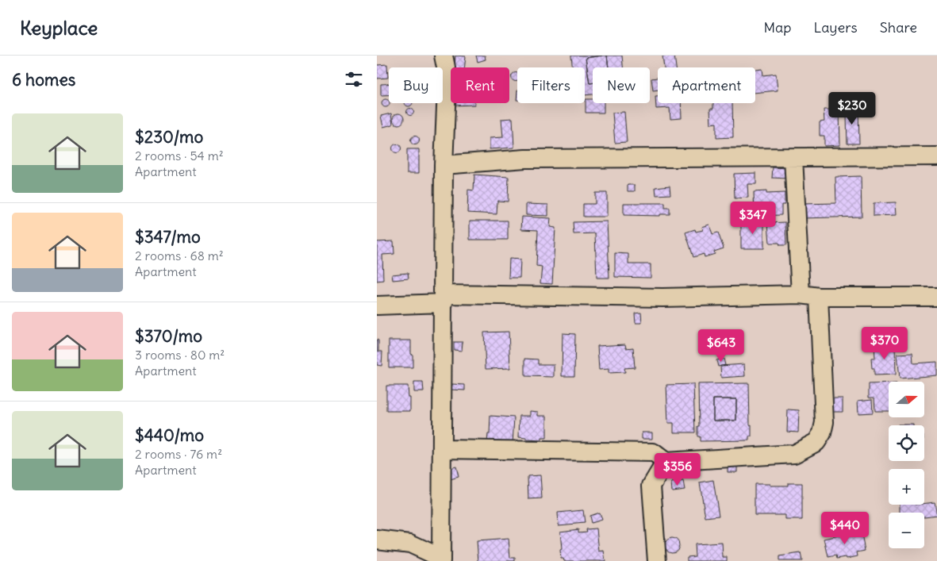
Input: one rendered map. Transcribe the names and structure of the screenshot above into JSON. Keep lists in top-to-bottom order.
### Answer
{
  "north": "right",
  "page": {
    "header": "Keyplace",
    "nav": ["Map", "Layers", "Share"],
    "heading": "6 homes",
    "chip": [
      "Buy",
      "Rent",
      "Filters",
      "New",
      "Apartment"
    ],
    "price": [
      "$230",
      "$347",
      "$370",
      "$643",
      "$356",
      "$440"
    ],
    "list": [
      {
        "name": "$230/mo",
        "note": "2 rooms · 54 m² · Apartment"
      },
      {
        "name": "$347/mo",
        "note": "2 rooms · 68 m² · Apartment"
      },
      {
        "name": "$370/mo",
        "note": "3 rooms · 80 m² · Apartment"
      },
      {
        "name": "$440/mo",
        "note": "2 rooms · 76 m² · Apartment"
      }
    ],
    "map_buttons": ["+", "−"]
  }
}
